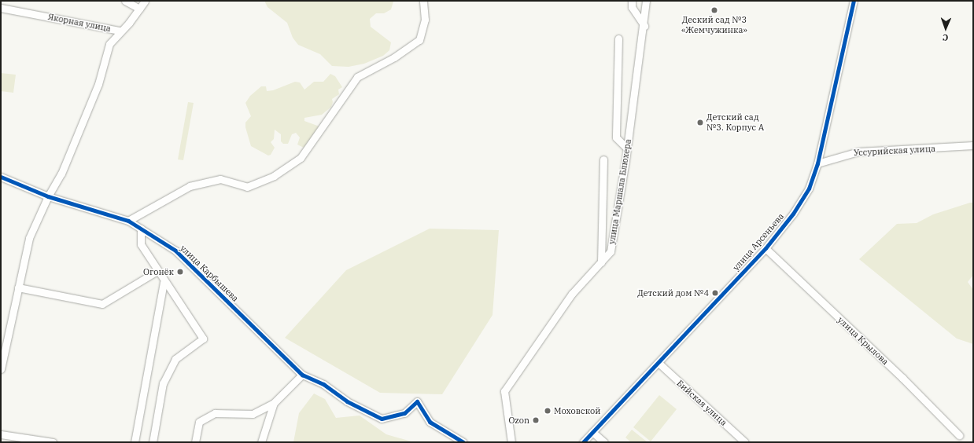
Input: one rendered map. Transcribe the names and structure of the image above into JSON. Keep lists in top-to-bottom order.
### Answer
{
  "streets": {
    "street": [
      "Якорная улица",
      "Уссурийская улица",
      "улица Маршала Блюхера",
      "улица Арсеньева",
      "улица Карбышева",
      "улица Крылова",
      "Бийская улица"
    ]
  },
  "crossings": [
    ["Уссурийская улица", "улица Арсеньева"],
    ["улица Арсеньева", "улица Крылова"],
    ["улица Арсеньева", "Бийская улица"]
  ],
  "places": [
    "Деский сад №3 «Жемчужинка»",
    "Детский сад №3. Корпус А",
    "Огонёк",
    "Детский дом №4",
    "Моховской",
    "Ozon"
  ],
  "north": "bottom"
}
